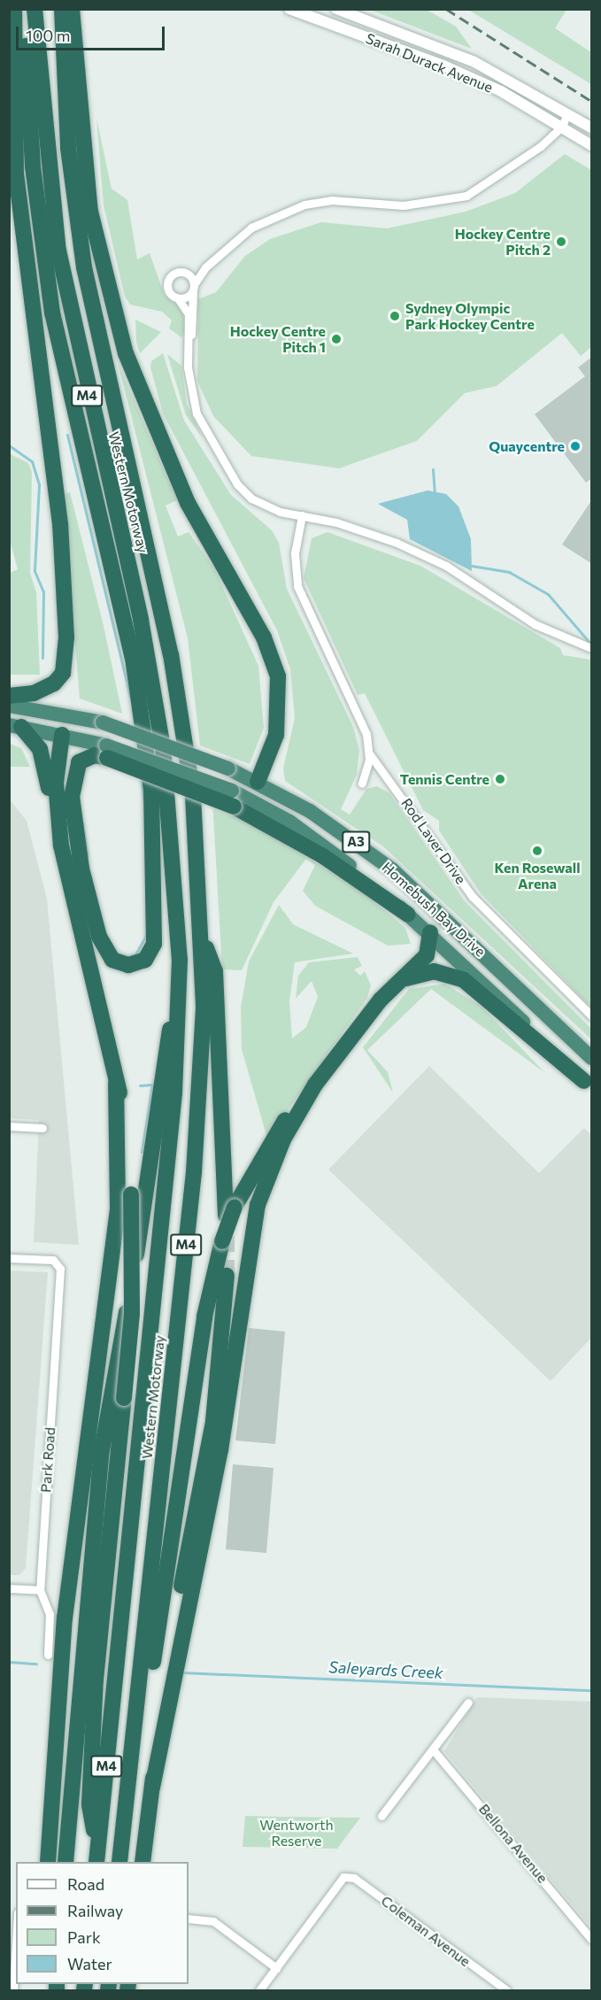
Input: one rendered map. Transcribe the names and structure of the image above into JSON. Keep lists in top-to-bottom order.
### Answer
{
  "streets": {
    "highway": [
      "M4",
      "Western Motorway",
      "A3",
      "Homebush Bay Drive"
    ],
    "street": [
      "Sarah Durack Avenue",
      "Rod Laver Drive",
      "Park Road",
      "Bellona Avenue",
      "Coleman Avenue"
    ]
  },
  "crossings": [
    ["A3", "Homebush Bay Drive"]
  ],
  "water": ["Saleyards Creek"],
  "parks": ["Wentworth Reserve"],
  "places": [
    "Hockey Centre Pitch 2",
    "Sydney Olympic Park Hockey Centre",
    "Hockey Centre Pitch 1",
    "Quaycentre",
    "Tennis Centre",
    "Ken Rosewall Arena"
  ],
  "legend": [
    "Road",
    "Railway",
    "Park",
    "Water"
  ],
  "scale_bar": "100 m"
}
